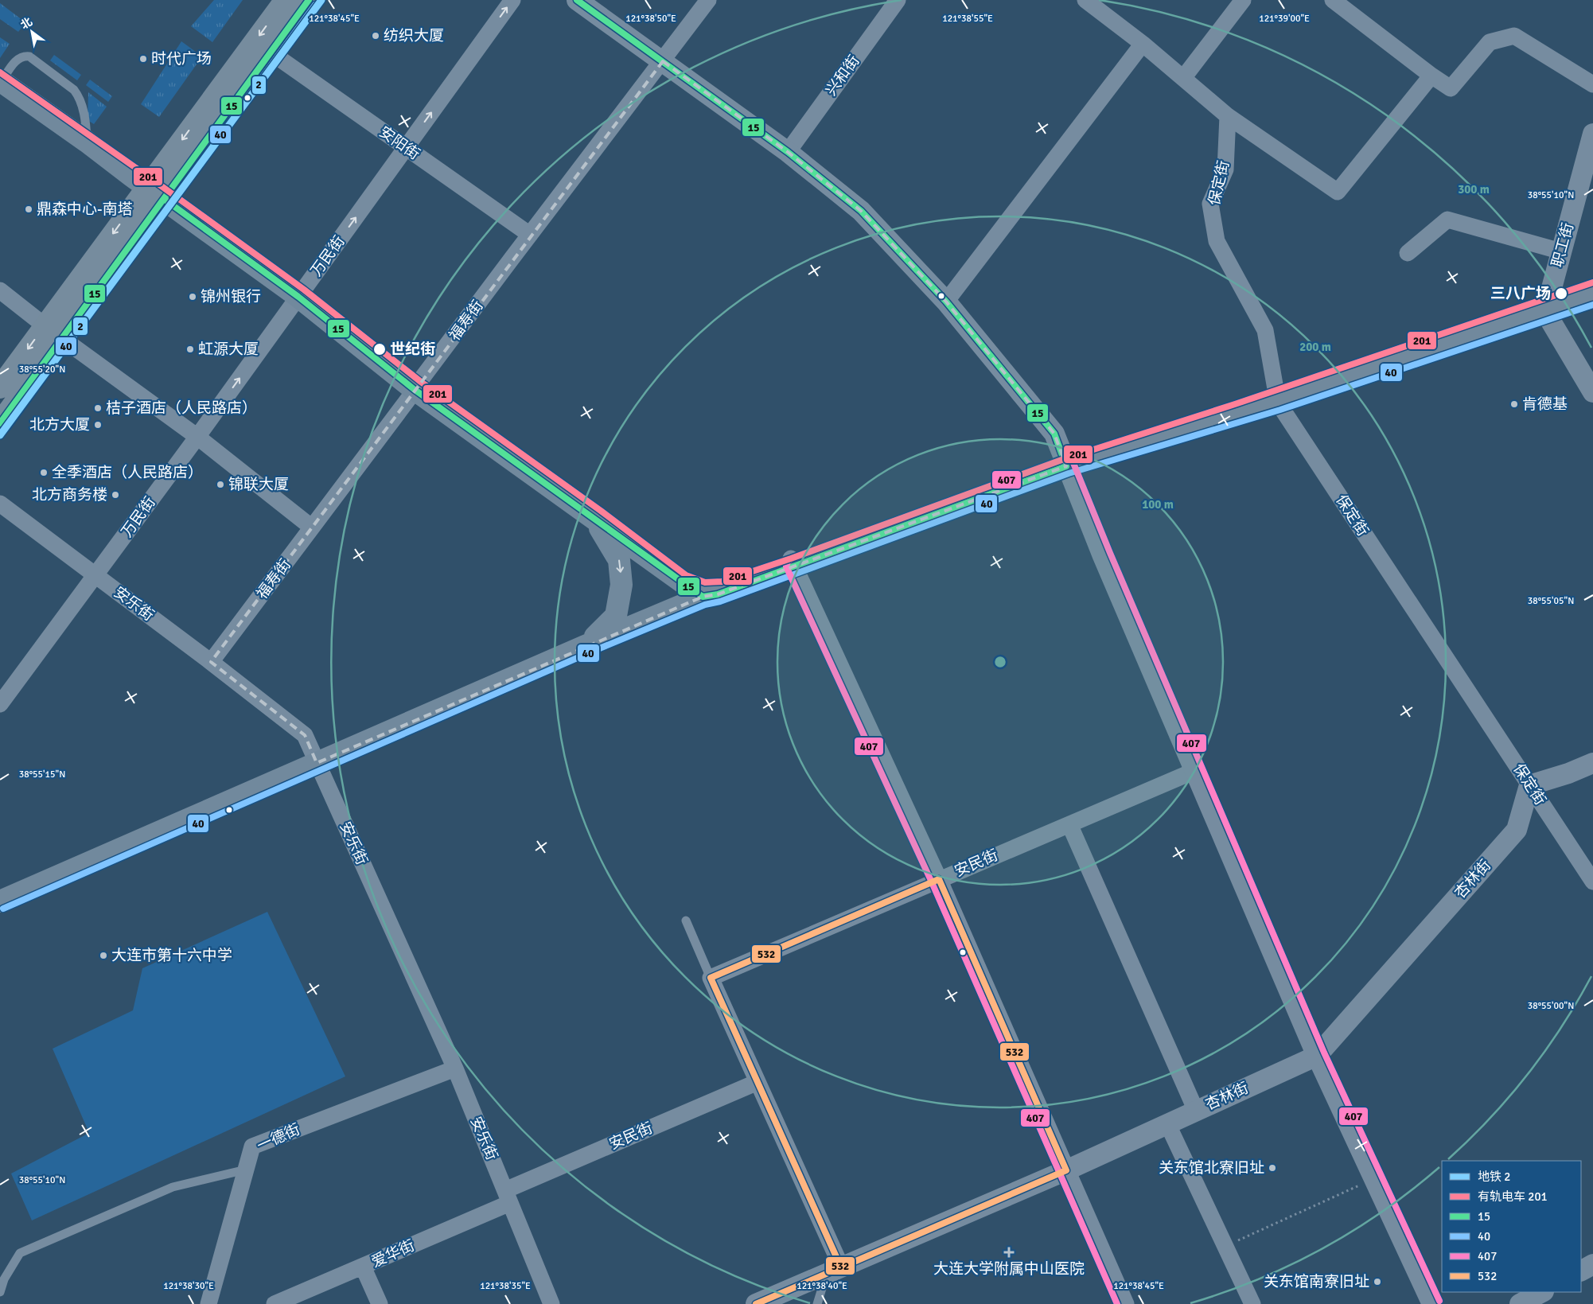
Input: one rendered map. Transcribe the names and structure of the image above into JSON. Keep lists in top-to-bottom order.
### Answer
{
  "streets": {
    "street": [
      "兴和街",
      "安阳街",
      "保定街",
      "职工街",
      "万民街",
      "福寿街",
      "安乐街",
      "安民街",
      "杏林街",
      "一德街",
      "爱华街"
    ]
  },
  "crossings": [
    ["安阳街", "万民街"],
    ["安阳街", "福寿街"],
    ["保定街", "杏林街"],
    ["万民街", "安乐街"],
    ["福寿街", "安乐街"],
    ["安乐街", "安民街"],
    ["安乐街", "一德街"],
    ["安乐街", "爱华街"],
    ["安民街", "爱华街"]
  ],
  "one_way": ["万民街"],
  "places": {
    "other": [
      "纺织大厦",
      "时代广场",
      "鼎森中心-南塔",
      "三八广场",
      "锦州银行",
      "虹源大厦",
      "世纪街",
      "肯德基",
      "桔子酒店（人民路店）",
      "北方大厦",
      "全季酒店（人民路店）",
      "锦联大厦",
      "北方商务楼",
      "大连市第十六中学",
      "关东馆北寮旧址",
      "关东馆南寮旧址"
    ],
    "health": ["大连大学附属中山医院"]
  },
  "lines": [
    "metro line 2",
    "transit line 15",
    "transit line 40",
    "tram line 201",
    "transit line 407",
    "transit line 532"
  ],
  "legend": [
    "地铁 2",
    "有轨电车 201",
    "15",
    "40",
    "407",
    "532"
  ],
  "north": "top left",
  "coordinates": [
    "121°38'45\"E",
    "121°38'50\"E",
    "121°38'55\"E",
    "121°39'00\"E",
    "38°55'10\"N",
    "38°55'20\"N",
    "38°55'05\"N",
    "38°55'15\"N",
    "38°55'00\"N",
    "121°38'30\"E",
    "121°38'35\"E",
    "121°38'40\"E"
  ],
  "rings": ["300 m", "200 m", "100 m"]
}
